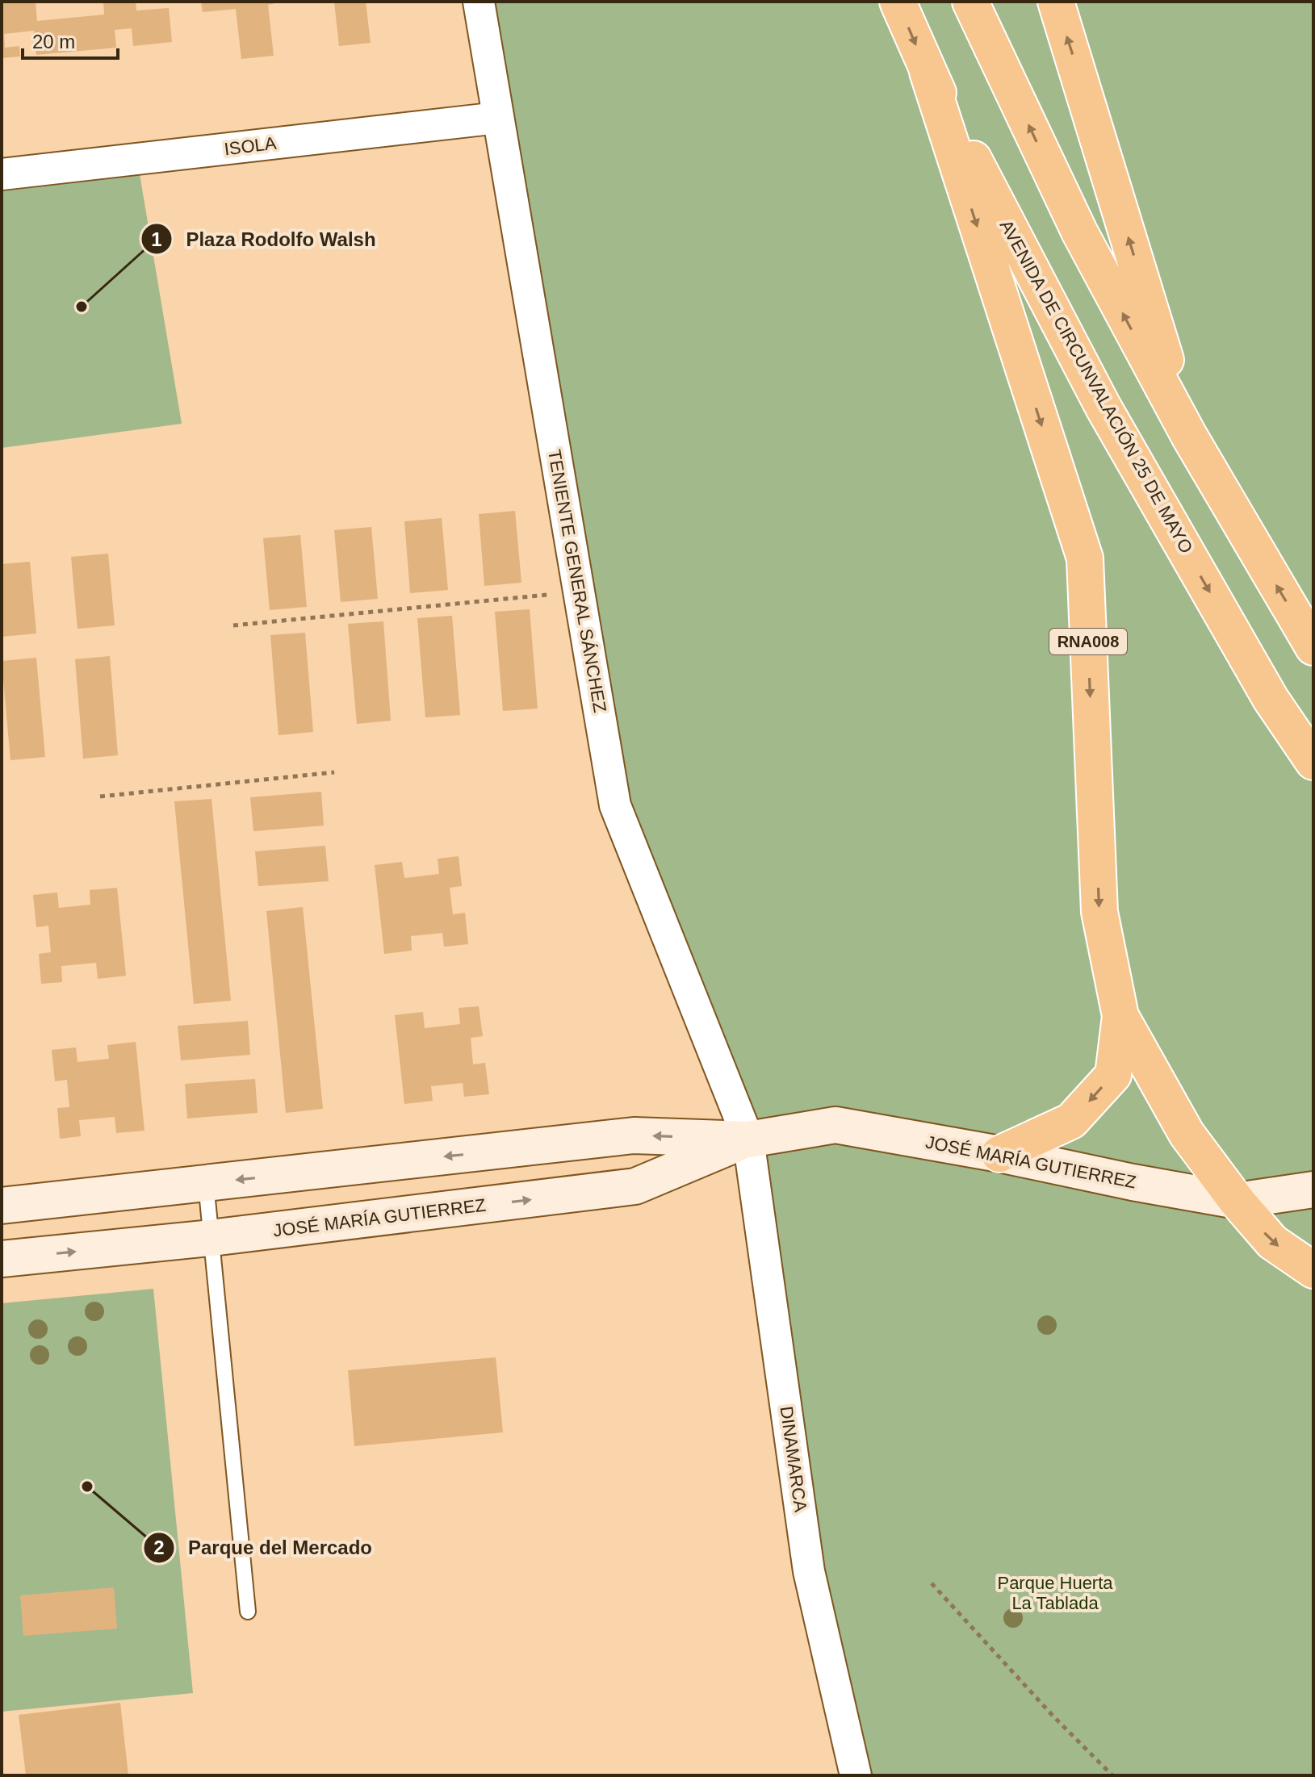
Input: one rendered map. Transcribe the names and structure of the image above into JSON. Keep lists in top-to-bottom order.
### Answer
{
  "streets": {
    "highway": ["AVENIDA DE CIRCUNVALACIÓN 25 DE MAYO", "RNA008"],
    "street": [
      "ISOLA",
      "TENIENTE GENERAL SÁNCHEZ",
      "JOSÉ MARÍA GUTIERREZ",
      "DINAMARCA"
    ]
  },
  "crossings": [
    ["ISOLA", "TENIENTE GENERAL SÁNCHEZ"],
    ["AVENIDA DE CIRCUNVALACIÓN 25 DE MAYO", "RNA008"],
    ["TENIENTE GENERAL SÁNCHEZ", "JOSÉ MARÍA GUTIERREZ"],
    ["TENIENTE GENERAL SÁNCHEZ", "DINAMARCA"],
    ["RNA008", "JOSÉ MARÍA GUTIERREZ"],
    ["JOSÉ MARÍA GUTIERREZ", "DINAMARCA"]
  ],
  "parks": ["Parque Huerta La Tablada"],
  "places": ["Plaza Rodolfo Walsh", "Parque del Mercado"],
  "scale_bar": "20 m"
}
